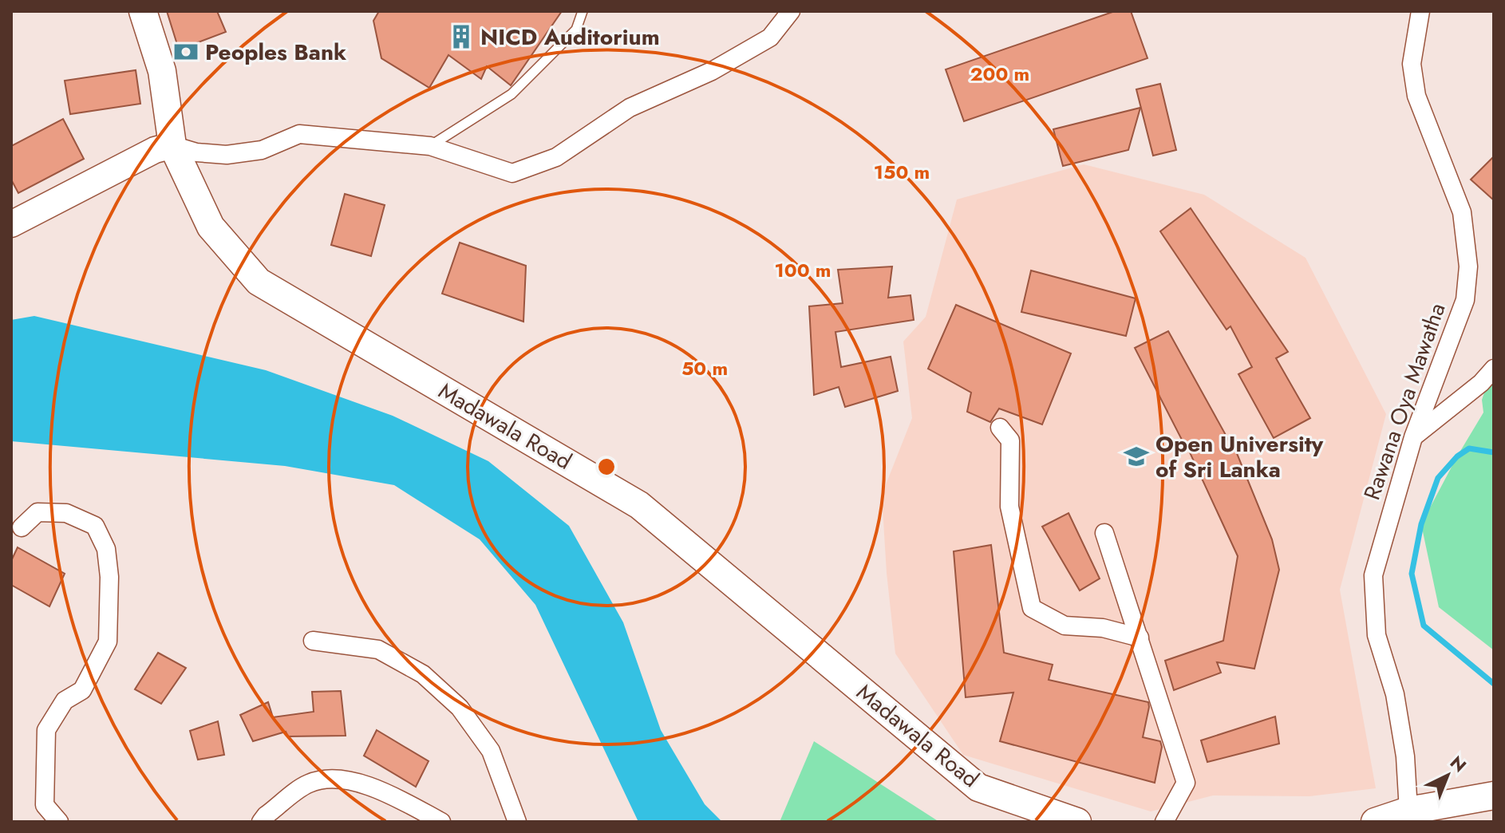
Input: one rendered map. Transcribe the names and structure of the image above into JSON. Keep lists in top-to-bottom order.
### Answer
{
  "streets": {
    "main road": ["Madawala Road"],
    "street": ["Rawana Oya Mawatha"]
  },
  "places": {
    "building": ["NICD Auditorium"],
    "bank": ["Peoples Bank"],
    "school or university": ["Open University of Sri Lanka"]
  },
  "north": "top right",
  "rings": [
    "200 m",
    "150 m",
    "100 m",
    "50 m"
  ]
}
